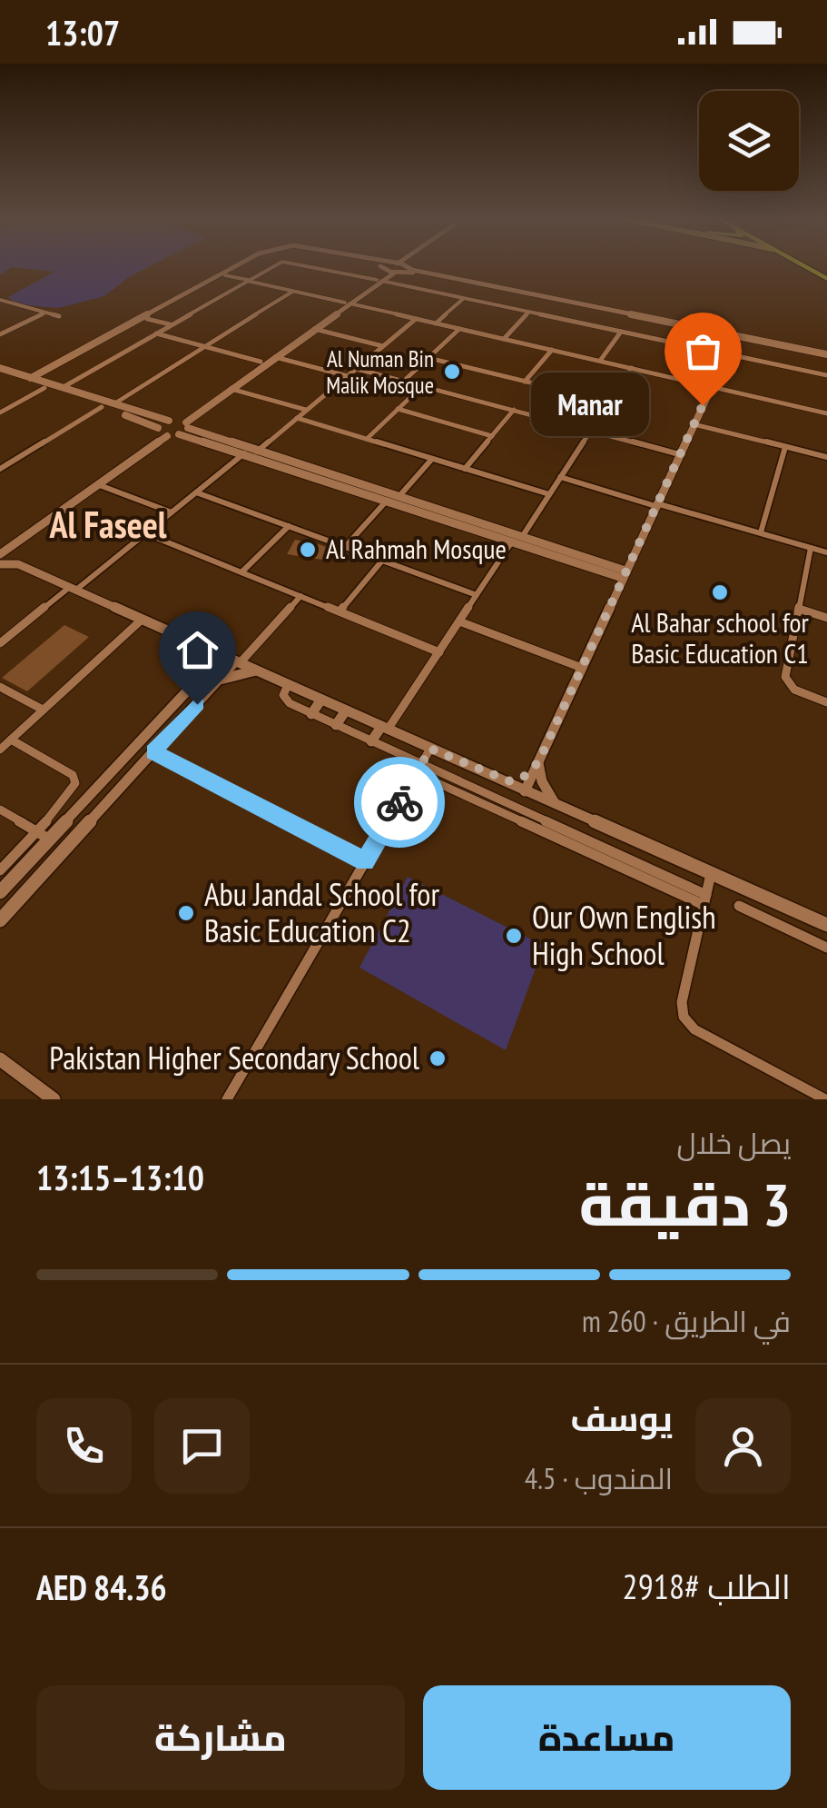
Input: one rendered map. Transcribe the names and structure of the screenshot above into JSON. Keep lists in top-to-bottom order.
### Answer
{
  "districts": ["Al Faseel"],
  "places": [
    "Al Numan Bin Malik Mosque",
    "Manar",
    "Al Rahmah Mosque",
    "Al Bahar school for Basic Education C1",
    "Abu Jandal School for Basic Education C2",
    "Our Own English High School",
    "Pakistan Higher Secondary School"
  ],
  "page": {
    "status": "13:07",
    "bubble": "Manar",
    "heading": ["3 دقيقة", "يصل خلال", "13:10–13:15"],
    "panel": [
      "يوسف",
      "المندوب · 4.5",
      "الطلب #2918",
      "AED 84.36"
    ],
    "bar": "في الطريق · 260 m",
    "buttons": ["مساعدة", "مشاركة"]
  }
}
